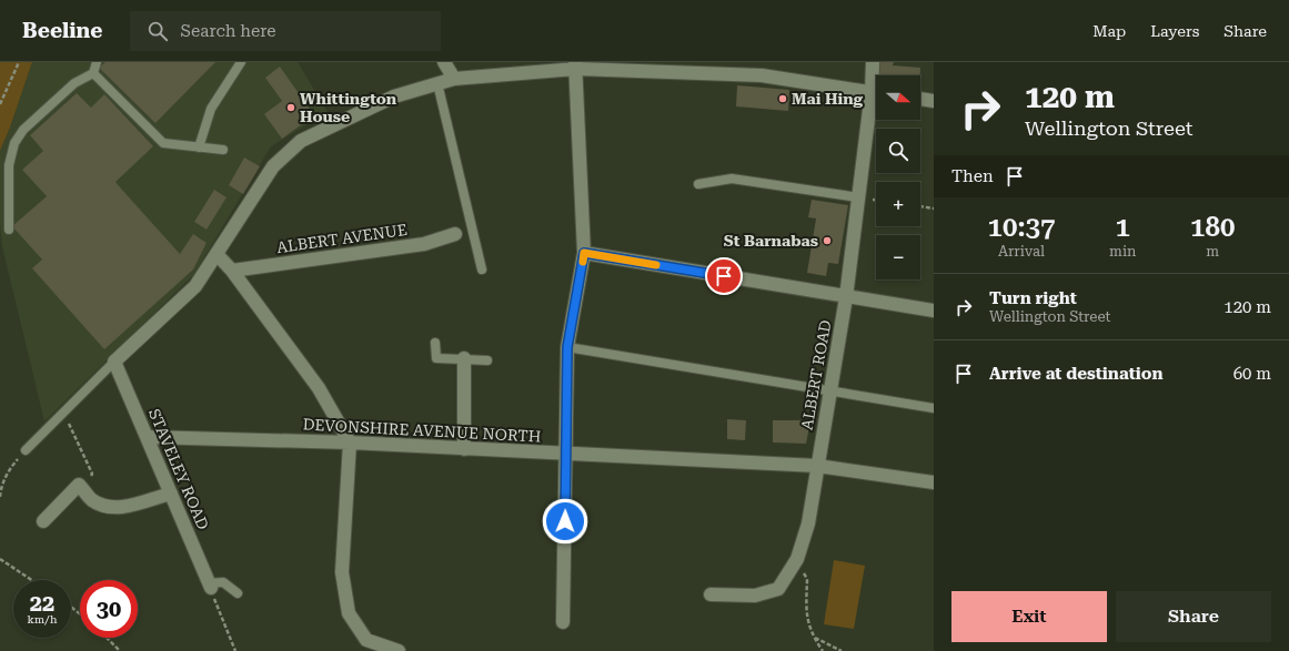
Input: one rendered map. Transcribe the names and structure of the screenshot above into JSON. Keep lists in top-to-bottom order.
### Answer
{
  "streets": {
    "street": [
      "ALBERT AVENUE",
      "ALBERT ROAD",
      "DEVONSHIRE AVENUE NORTH",
      "STAVELEY ROAD"
    ]
  },
  "crossings": [
    ["ALBERT ROAD", "DEVONSHIRE AVENUE NORTH"],
    ["DEVONSHIRE AVENUE NORTH", "STAVELEY ROAD"]
  ],
  "places": ["Mai Hing", "Whittington House", "St Barnabas"],
  "north": "right",
  "page": {
    "header": "Beeline",
    "search": "Search here",
    "nav": ["Map", "Layers", "Share"],
    "turn": ["120 m", "Wellington Street"],
    "map_buttons": ["+", "−"],
    "then": "Then",
    "eta": [
      "10:37",
      "Arrival",
      "1",
      "min",
      "180",
      "m"
    ],
    "list": [
      {
        "name": "Turn right",
        "note": "Wellington Street",
        "value": "120 m"
      },
      {
        "name": "Arrive at destination",
        "value": "60 m"
      }
    ],
    "speed": "22 km/h",
    "limit": "30",
    "buttons": ["Exit", "Share"]
  }
}
